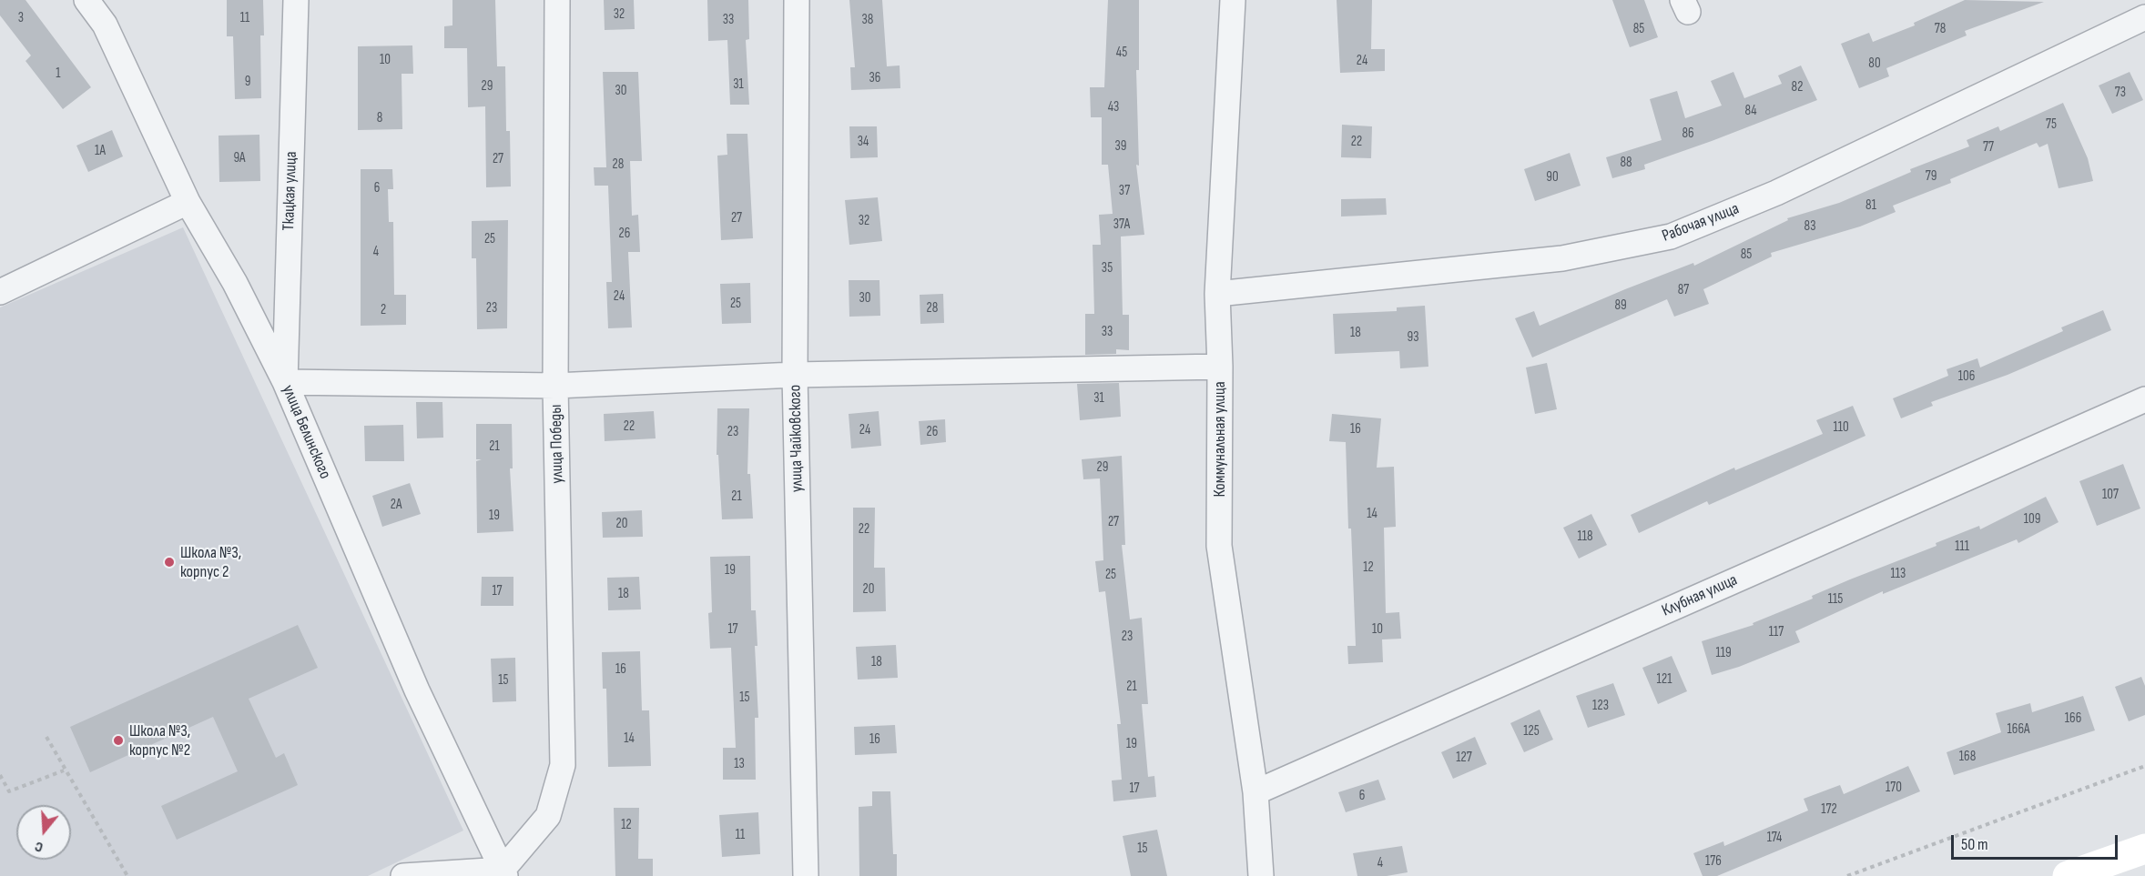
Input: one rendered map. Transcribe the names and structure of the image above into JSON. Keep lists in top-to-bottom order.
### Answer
{
  "streets": {
    "street": [
      "Ткацкая улица",
      "Рабочая улица",
      "улица Белинского",
      "улица Чайковского",
      "Коммунальная улица",
      "улица Победы",
      "Клубная улица"
    ]
  },
  "crossings": [
    ["Ткацкая улица", "улица Белинского"],
    ["Рабочая улица", "Коммунальная улица"],
    ["улица Белинского", "улица Победы"],
    ["Коммунальная улица", "Клубная улица"]
  ],
  "places": ["Школа №3, корпус 2", "Школа №3, корпус №2"],
  "house_numbers": [
    "32",
    "3",
    "11",
    "33",
    "38",
    "85",
    "78",
    "45",
    "10",
    "24",
    "80",
    "1",
    "36",
    "9",
    "31",
    "29",
    "82",
    "30",
    "73",
    "43",
    "84",
    "8",
    "75",
    "86",
    "34",
    "22",
    "39",
    "77",
    "1А",
    "9А",
    "27",
    "88",
    "28",
    "79",
    "90",
    "6",
    "37",
    "81",
    "27",
    "32",
    "37А",
    "83",
    "26",
    "25",
    "4",
    "85",
    "35",
    "87",
    "24",
    "30",
    "25",
    "89",
    "23",
    "28",
    "2",
    "33",
    "18",
    "93",
    "106",
    "31",
    "22",
    "110",
    "16",
    "24",
    "23",
    "26",
    "21",
    "29",
    "107",
    "21",
    "2А",
    "14",
    "19",
    "109",
    "27",
    "20",
    "22",
    "118",
    "111",
    "12",
    "19",
    "113",
    "25",
    "20",
    "17",
    "18",
    "115",
    "17",
    "10",
    "117",
    "23",
    "119",
    "18",
    "16",
    "121",
    "15",
    "21",
    "15",
    "123",
    "166",
    "166А",
    "125",
    "14",
    "16",
    "19",
    "168",
    "127",
    "13",
    "170",
    "17",
    "6",
    "172",
    "12",
    "11",
    "174",
    "15",
    "176",
    "4"
  ],
  "scale_bar": "50 m",
  "north": "bottom"
}
